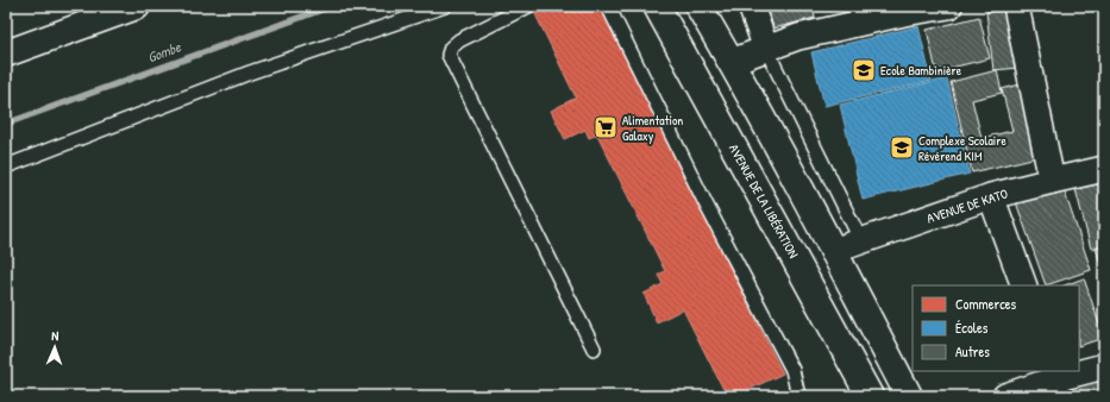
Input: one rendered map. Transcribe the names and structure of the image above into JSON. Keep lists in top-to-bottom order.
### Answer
{
  "streets": {
    "main road": ["AVENUE DE LA LIBÉRATION"],
    "street": ["AVENUE DE KATO"]
  },
  "water": ["Gombe"],
  "places": {
    "school or university": ["Ecole Bambinière", "Complexe Scolaire Révérend KIM"],
    "supermarket": ["Alimentation Galaxy"]
  },
  "legend": ["Commerces", "Écoles", "Autres"],
  "north": "top"
}
